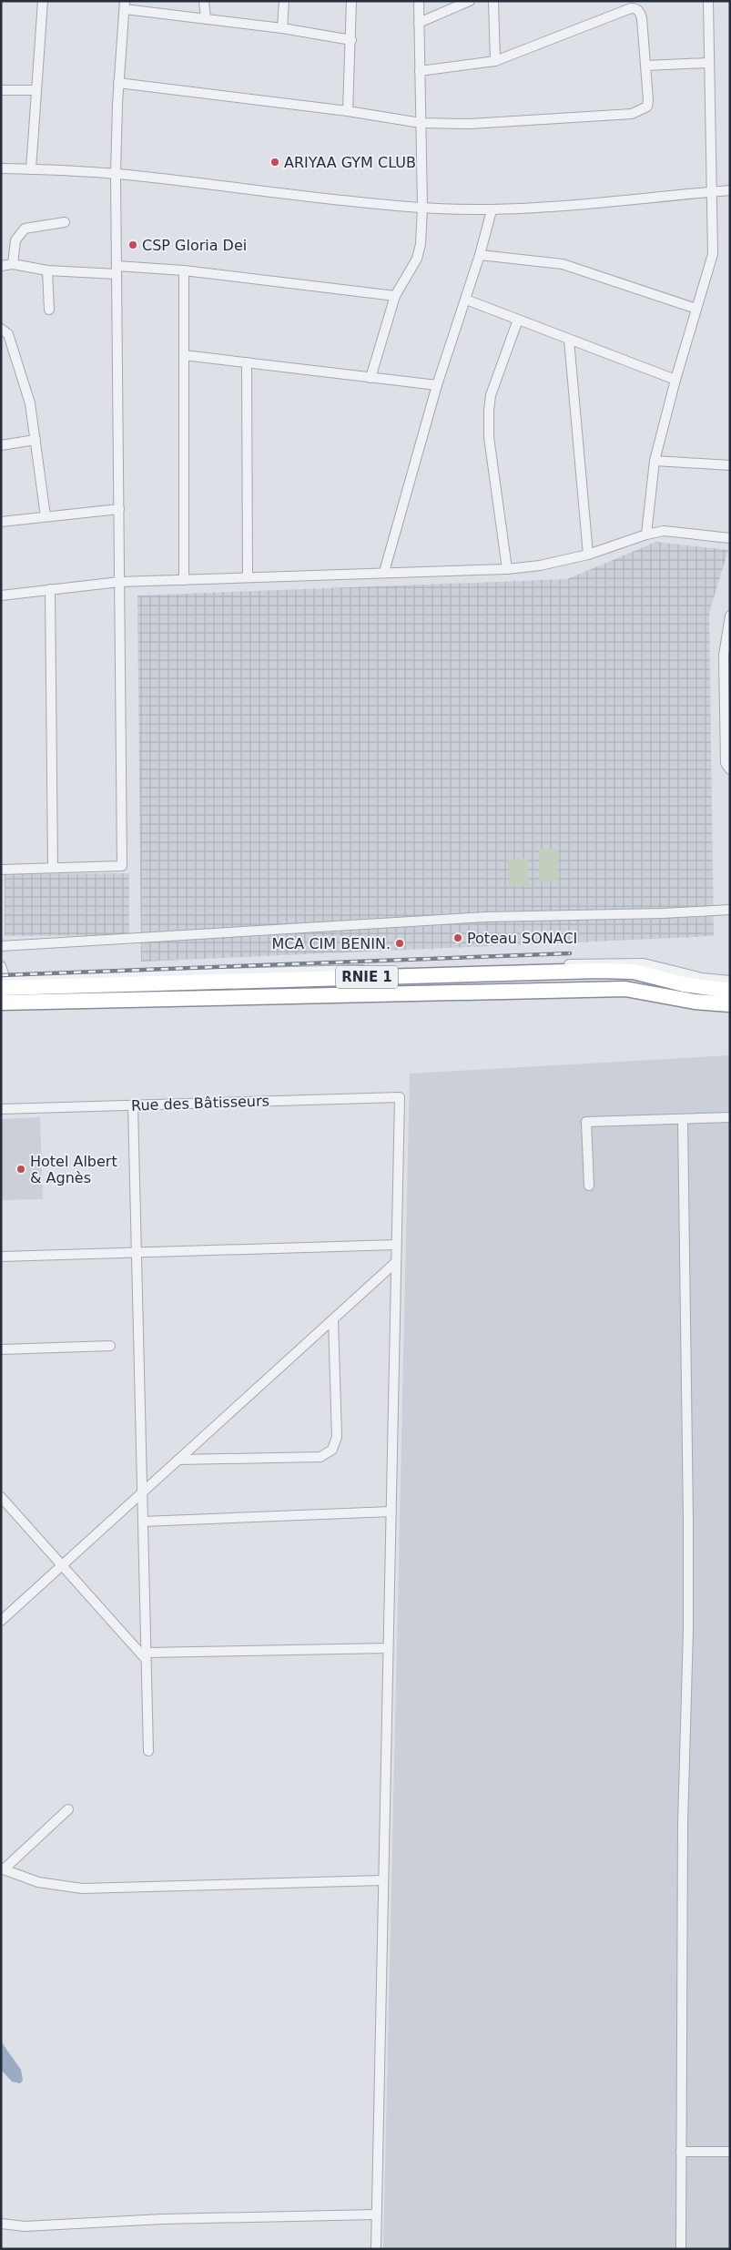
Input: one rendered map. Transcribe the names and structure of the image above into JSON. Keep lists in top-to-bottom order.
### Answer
{
  "streets": {
    "highway": ["RNIE 1"],
    "street": ["Rue des Bâtisseurs"]
  },
  "places": [
    "ARIYAA GYM CLUB",
    "CSP Gloria Dei",
    "Poteau SONACI",
    "MCA CIM BENIN.",
    "Hotel Albert & Agnès"
  ]
}
